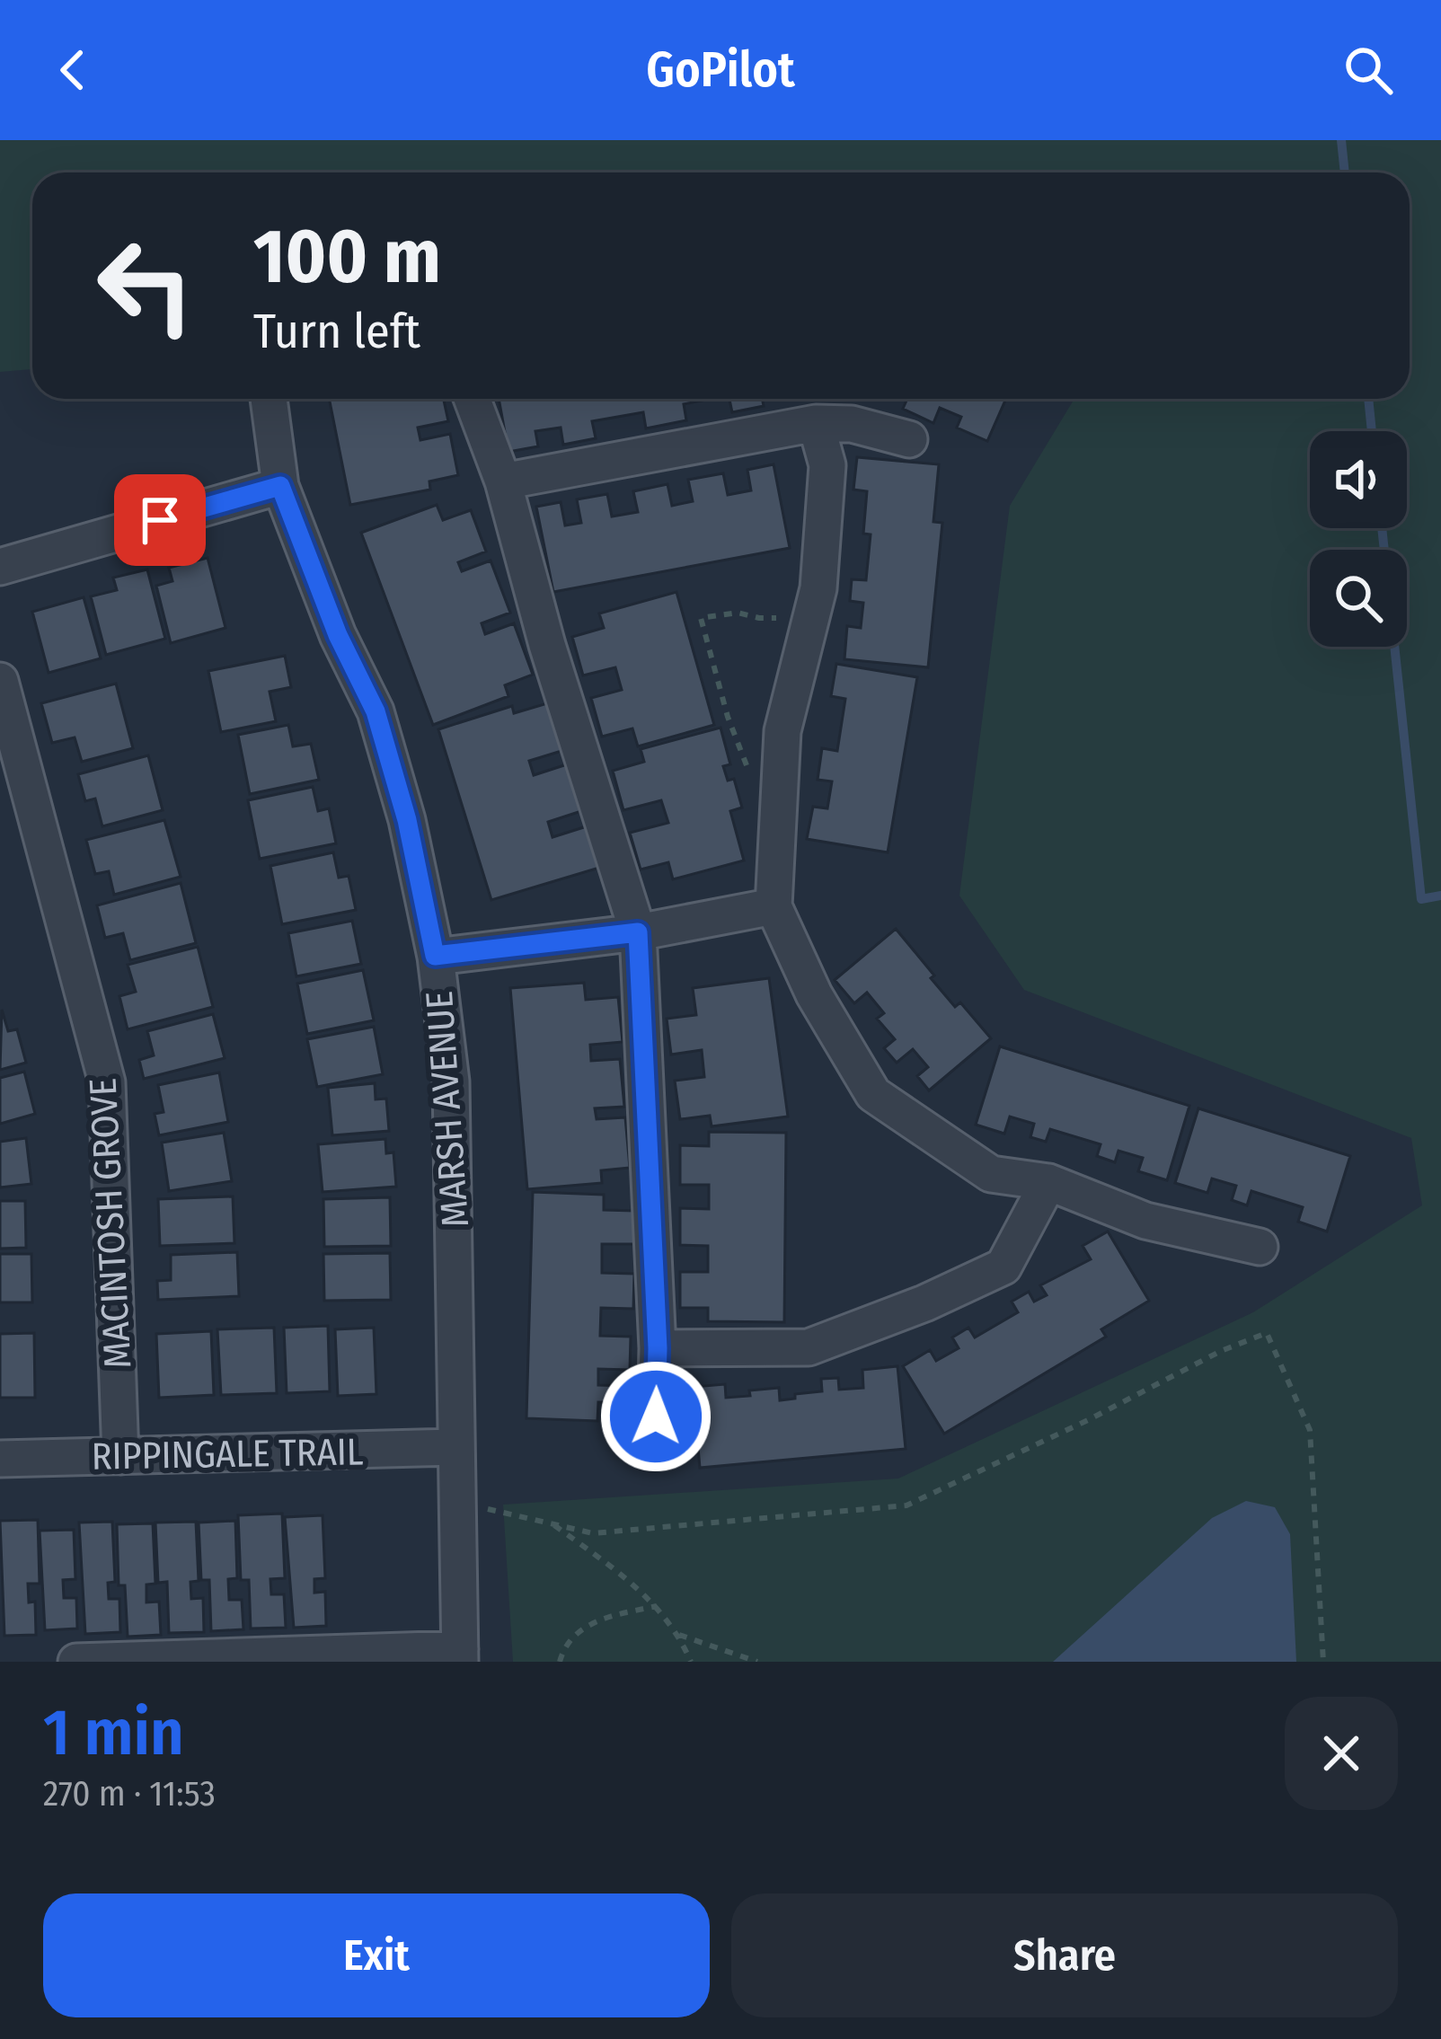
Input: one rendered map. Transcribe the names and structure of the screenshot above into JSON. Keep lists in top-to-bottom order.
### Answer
{
  "streets": {
    "street": ["MARSH AVENUE", "MACINTOSH GROVE", "RIPPINGALE TRAIL"]
  },
  "crossings": [
    ["MARSH AVENUE", "RIPPINGALE TRAIL"],
    ["MACINTOSH GROVE", "RIPPINGALE TRAIL"]
  ],
  "page": {
    "header": "GoPilot",
    "turn": ["100 m", "Turn left"],
    "heading": ["1 min", "270 m · 11:53"],
    "buttons": ["Exit", "Share"]
  }
}
